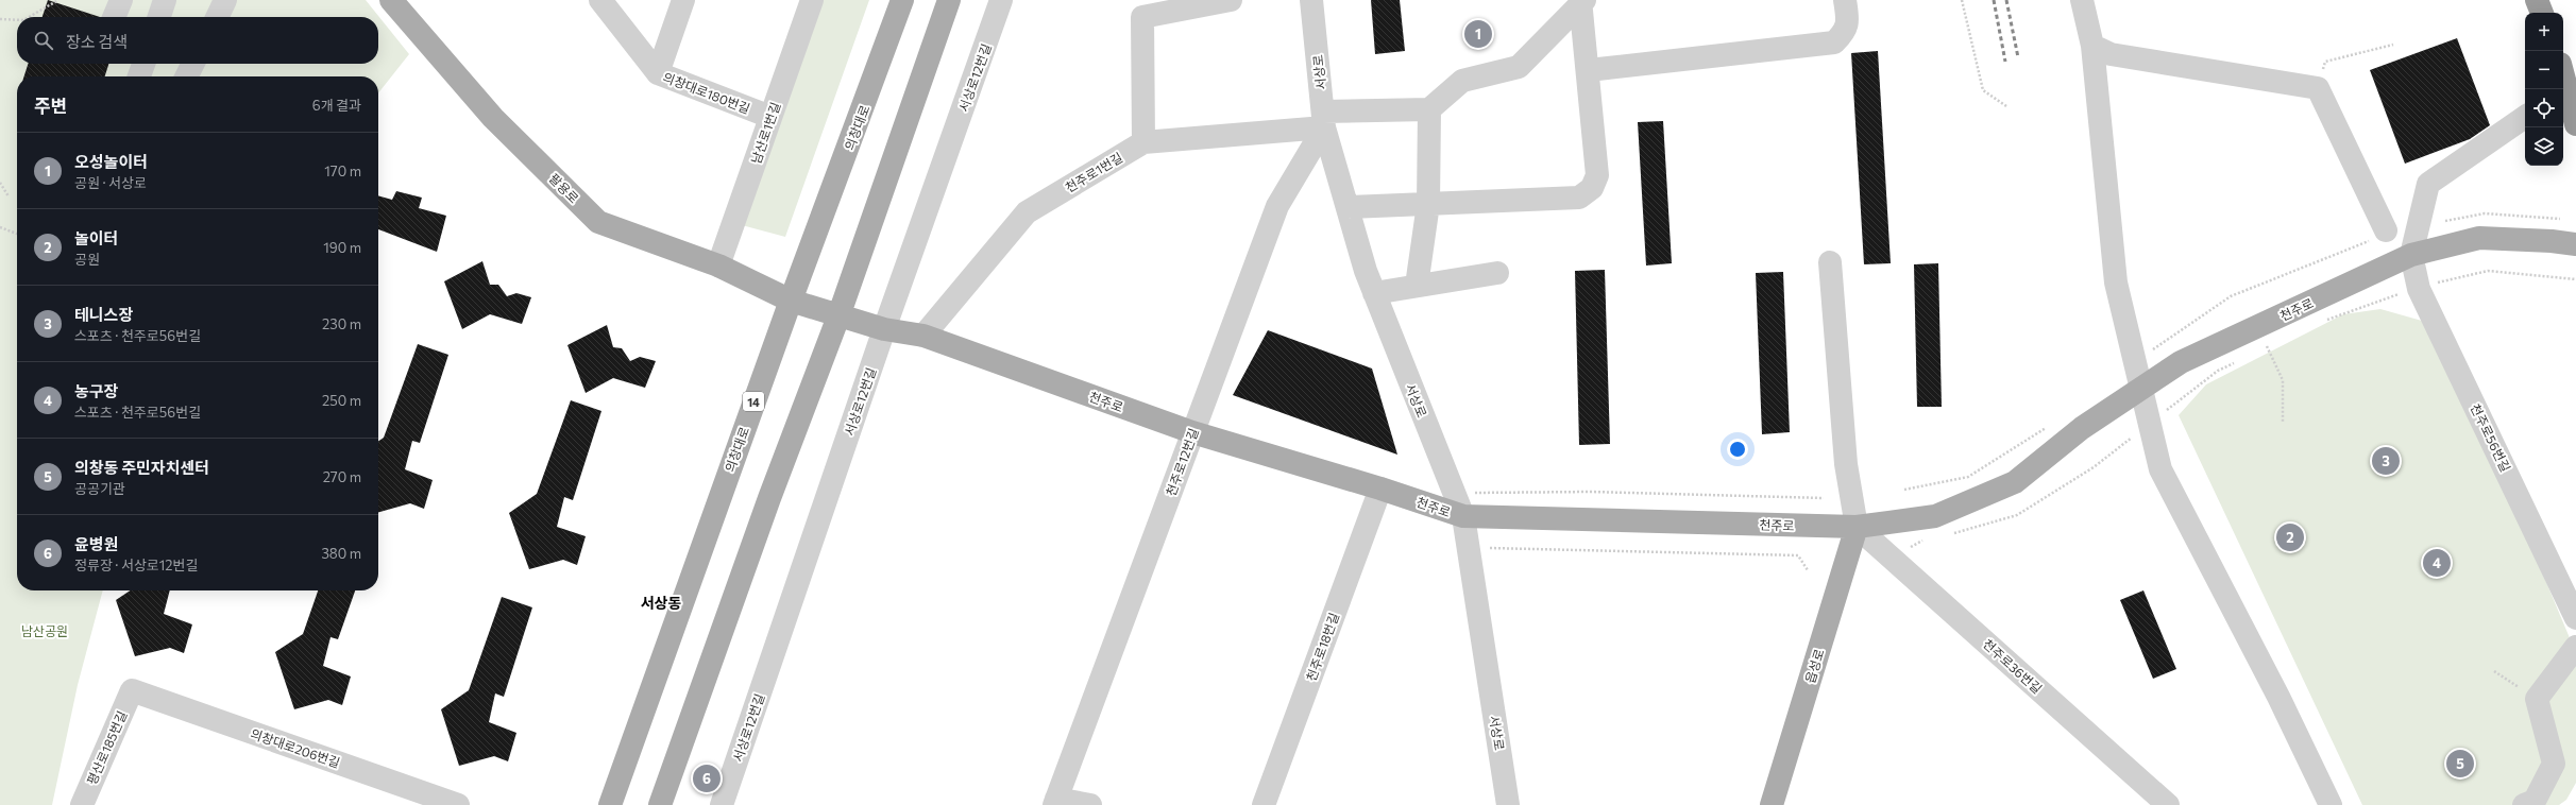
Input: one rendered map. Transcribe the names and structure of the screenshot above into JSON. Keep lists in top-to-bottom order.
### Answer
{
  "streets": {
    "main road": [
      "의창대로",
      "팔용로",
      "천주로",
      "14",
      "읍성로"
    ],
    "street": [
      "서상로",
      "서상로12번길",
      "의창대로180번길",
      "남산로1번길",
      "천주로1번길",
      "천주로56번길",
      "천주로12번길",
      "천주로18번길",
      "천주로36번길",
      "평산로185번길",
      "의창대로206번길"
    ]
  },
  "crossings": [
    ["서상로", "천주로1번길"],
    ["서상로", "천주로"],
    ["서상로", "천주로12번길"],
    ["서상로12번길", "천주로"],
    ["의창대로180번길", "남산로1번길"],
    ["의창대로", "팔용로"],
    ["의창대로", "천주로"],
    ["남산로1번길", "팔용로"],
    ["천주로1번길", "천주로"],
    ["천주로1번길", "천주로12번길"],
    ["팔용로", "천주로"],
    ["천주로", "천주로56번길"],
    ["천주로", "천주로12번길"],
    ["천주로", "천주로18번길"],
    ["천주로", "읍성로"],
    ["천주로", "천주로36번길"],
    ["읍성로", "천주로36번길"],
    ["평산로185번길", "의창대로206번길"]
  ],
  "districts": ["서상동"],
  "parks": ["남산공원"],
  "page": {
    "map_buttons": ["+", "−"],
    "search": "장소 검색",
    "pins": [
      "1",
      "3",
      "2",
      "4",
      "5",
      "6"
    ],
    "heading": ["주변", "6개 결과"],
    "list": [
      {
        "mark": "1",
        "name": "오성놀이터",
        "note": "공원 · 서상로",
        "value": "170 m"
      },
      {
        "mark": "2",
        "name": "놀이터",
        "note": "공원",
        "value": "190 m"
      },
      {
        "mark": "3",
        "name": "테니스장",
        "note": "스포츠 · 천주로56번길",
        "value": "230 m"
      },
      {
        "mark": "4",
        "name": "농구장",
        "note": "스포츠 · 천주로56번길",
        "value": "250 m"
      },
      {
        "mark": "5",
        "name": "의창동 주민자치센터",
        "note": "공공기관",
        "value": "270 m"
      },
      {
        "mark": "6",
        "name": "윤병원",
        "note": "정류장 · 서상로12번길",
        "value": "380 m"
      }
    ]
  }
}
